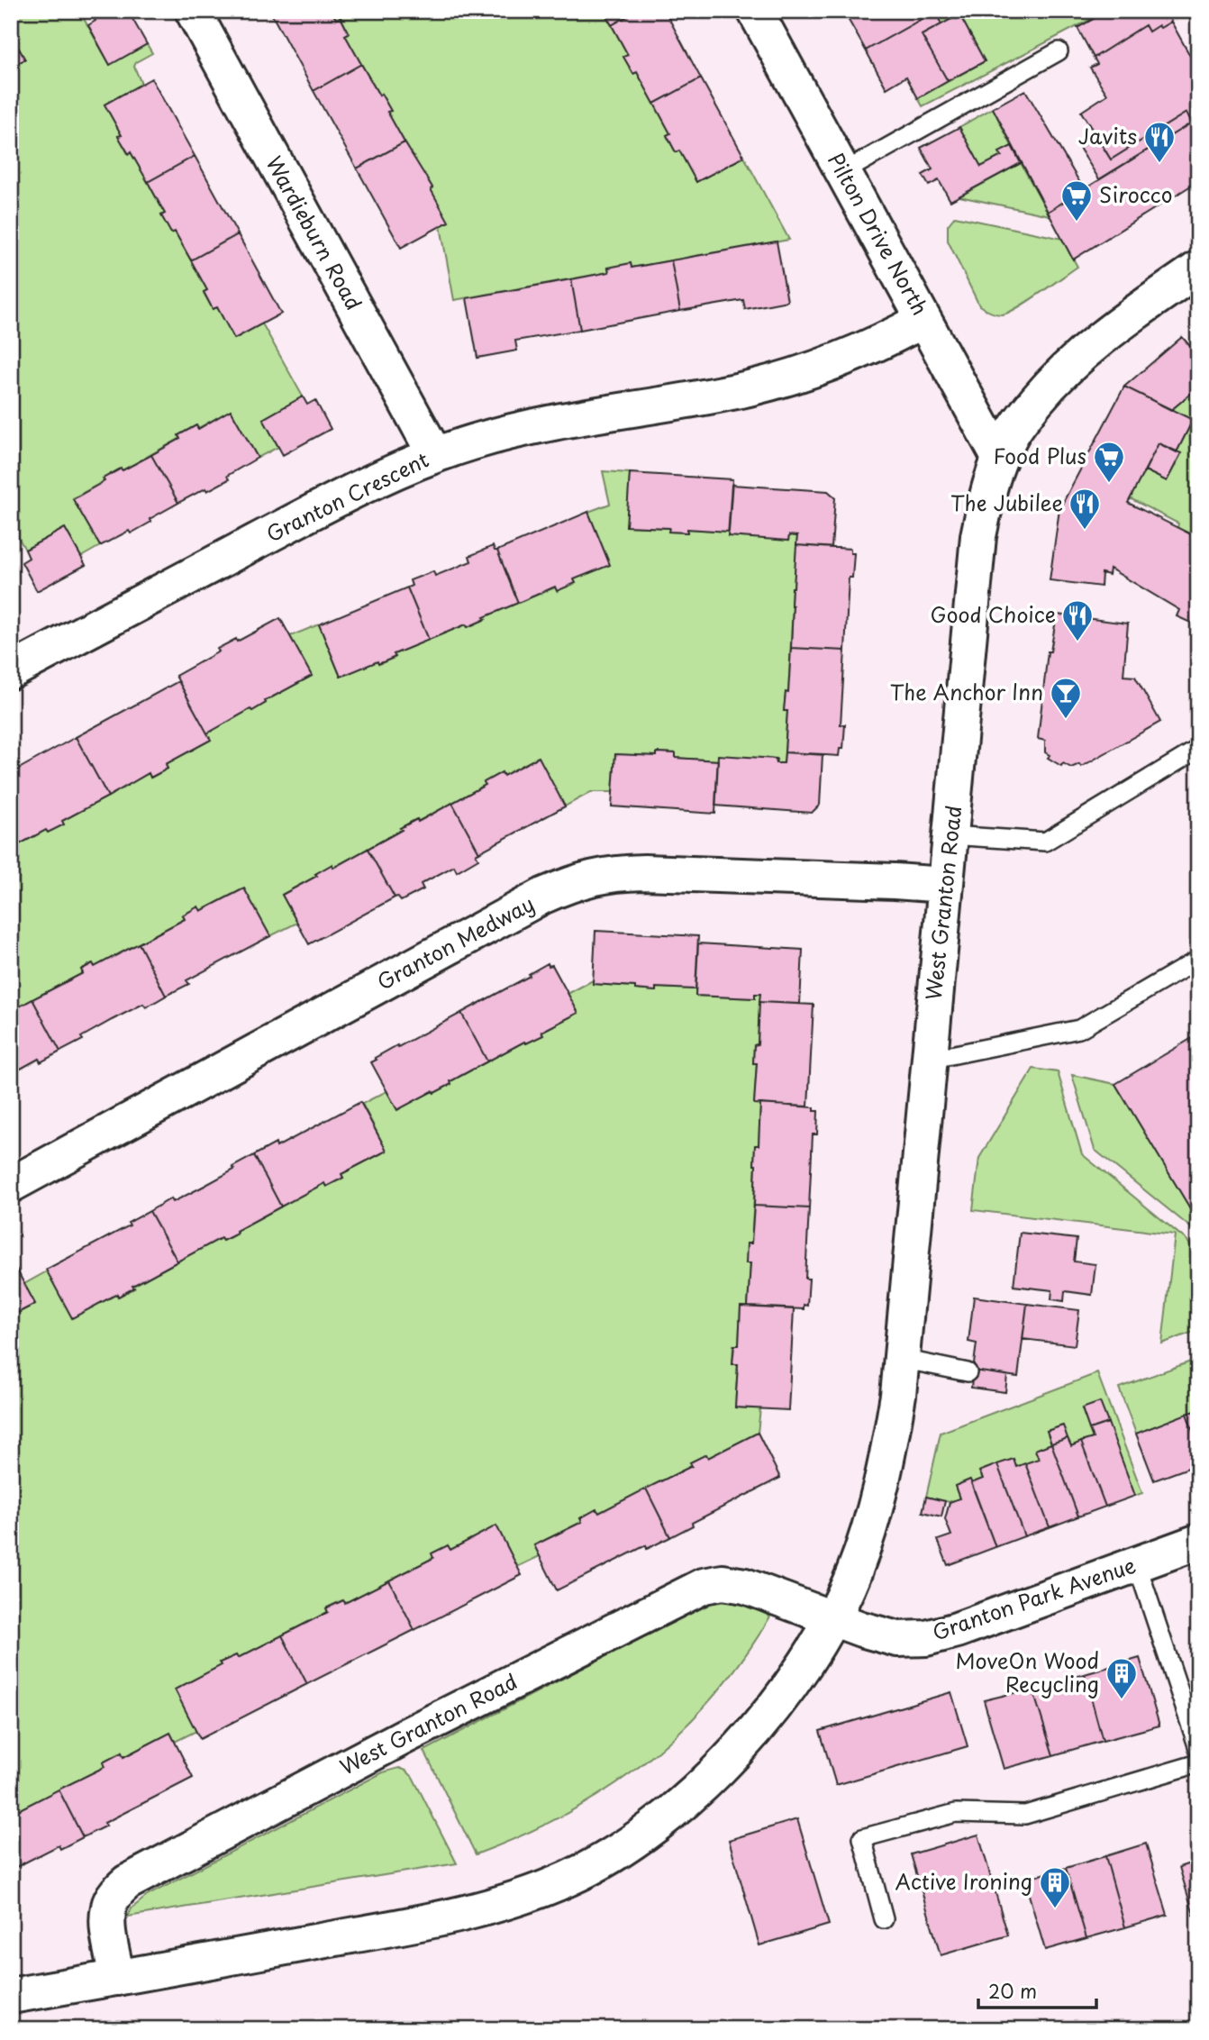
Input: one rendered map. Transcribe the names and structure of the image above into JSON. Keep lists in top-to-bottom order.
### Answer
{
  "streets": {
    "street": [
      "Wardieburn Road",
      "Pilton Drive North",
      "Granton Crescent",
      "West Granton Road",
      "Granton Medway",
      "Granton Park Avenue"
    ]
  },
  "crossings": [
    ["Wardieburn Road", "Granton Crescent"],
    ["Pilton Drive North", "Granton Crescent"],
    ["Pilton Drive North", "West Granton Road"],
    ["West Granton Road", "Granton Medway"],
    ["West Granton Road", "Granton Park Avenue"]
  ],
  "places": {
    "restaurant": ["Javits", "The Jubilee", "Good Choice"],
    "supermarket": ["Sirocco", "Food Plus"],
    "bar": ["The Anchor Inn"],
    "building": ["MoveOn Wood Recycling", "Active Ironing"]
  },
  "scale_bar": "20 m"
}
